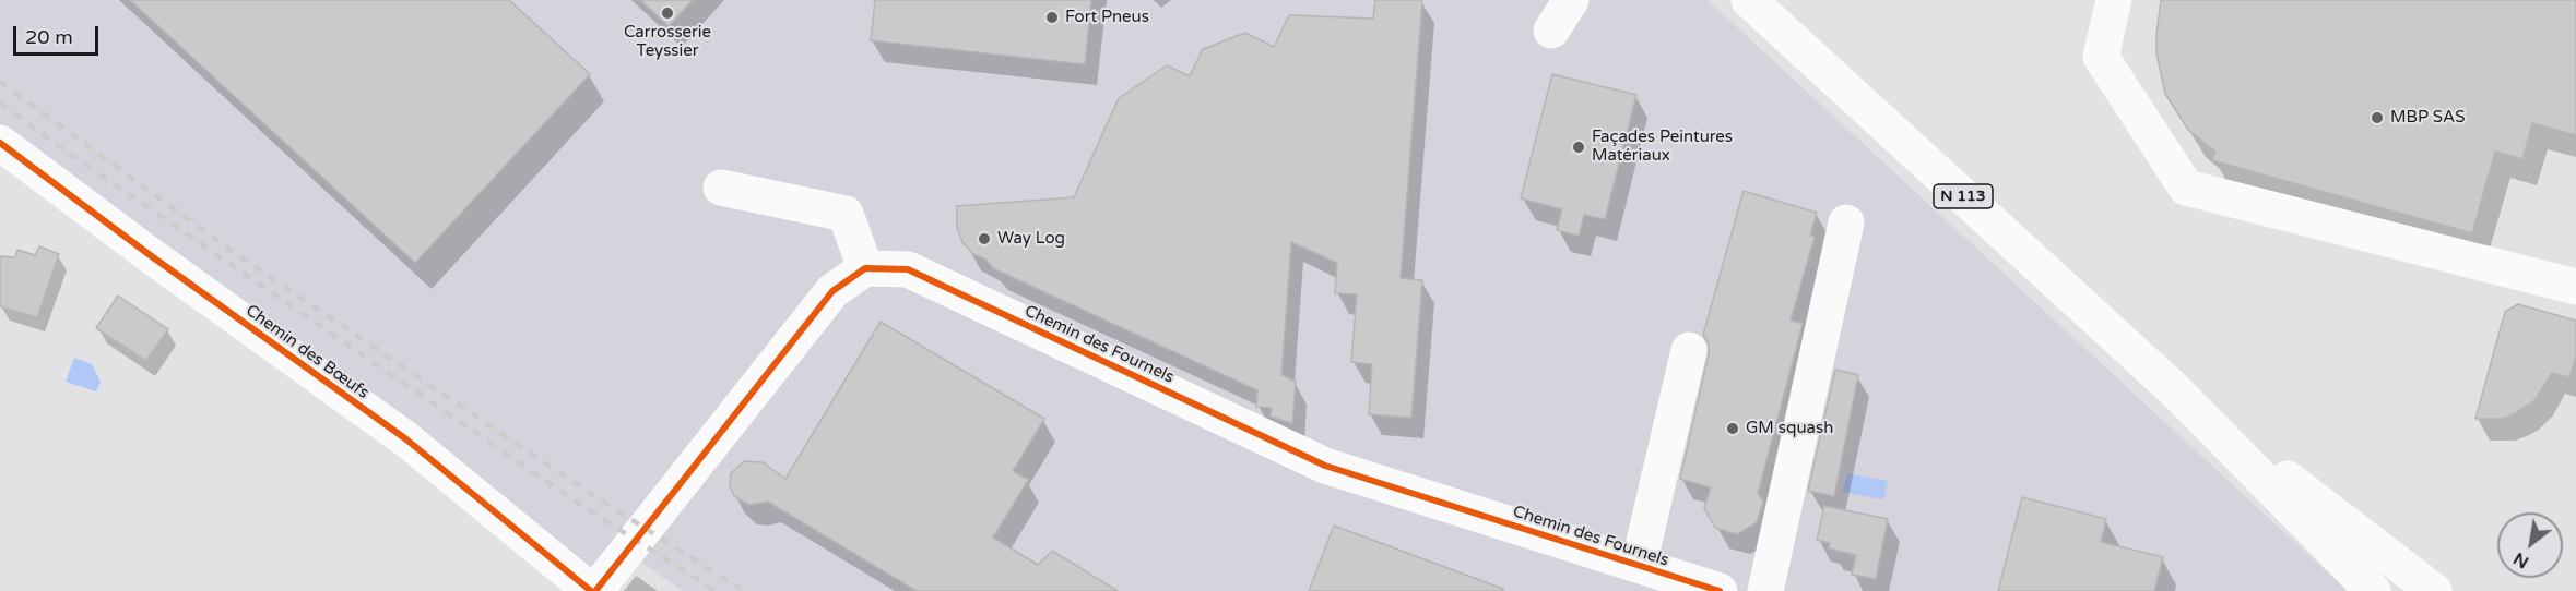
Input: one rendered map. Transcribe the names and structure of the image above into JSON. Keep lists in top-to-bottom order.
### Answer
{
  "streets": {
    "street": ["N 113", "Chemin des Fournels", "Chemin des Bœufs"]
  },
  "places": [
    "Carrosserie Teyssier",
    "Fort Pneus",
    "MBP SAS",
    "Façades Peintures Matériaux",
    "Way Log",
    "GM squash"
  ],
  "scale_bar": "20 m",
  "north": "bottom left"
}
